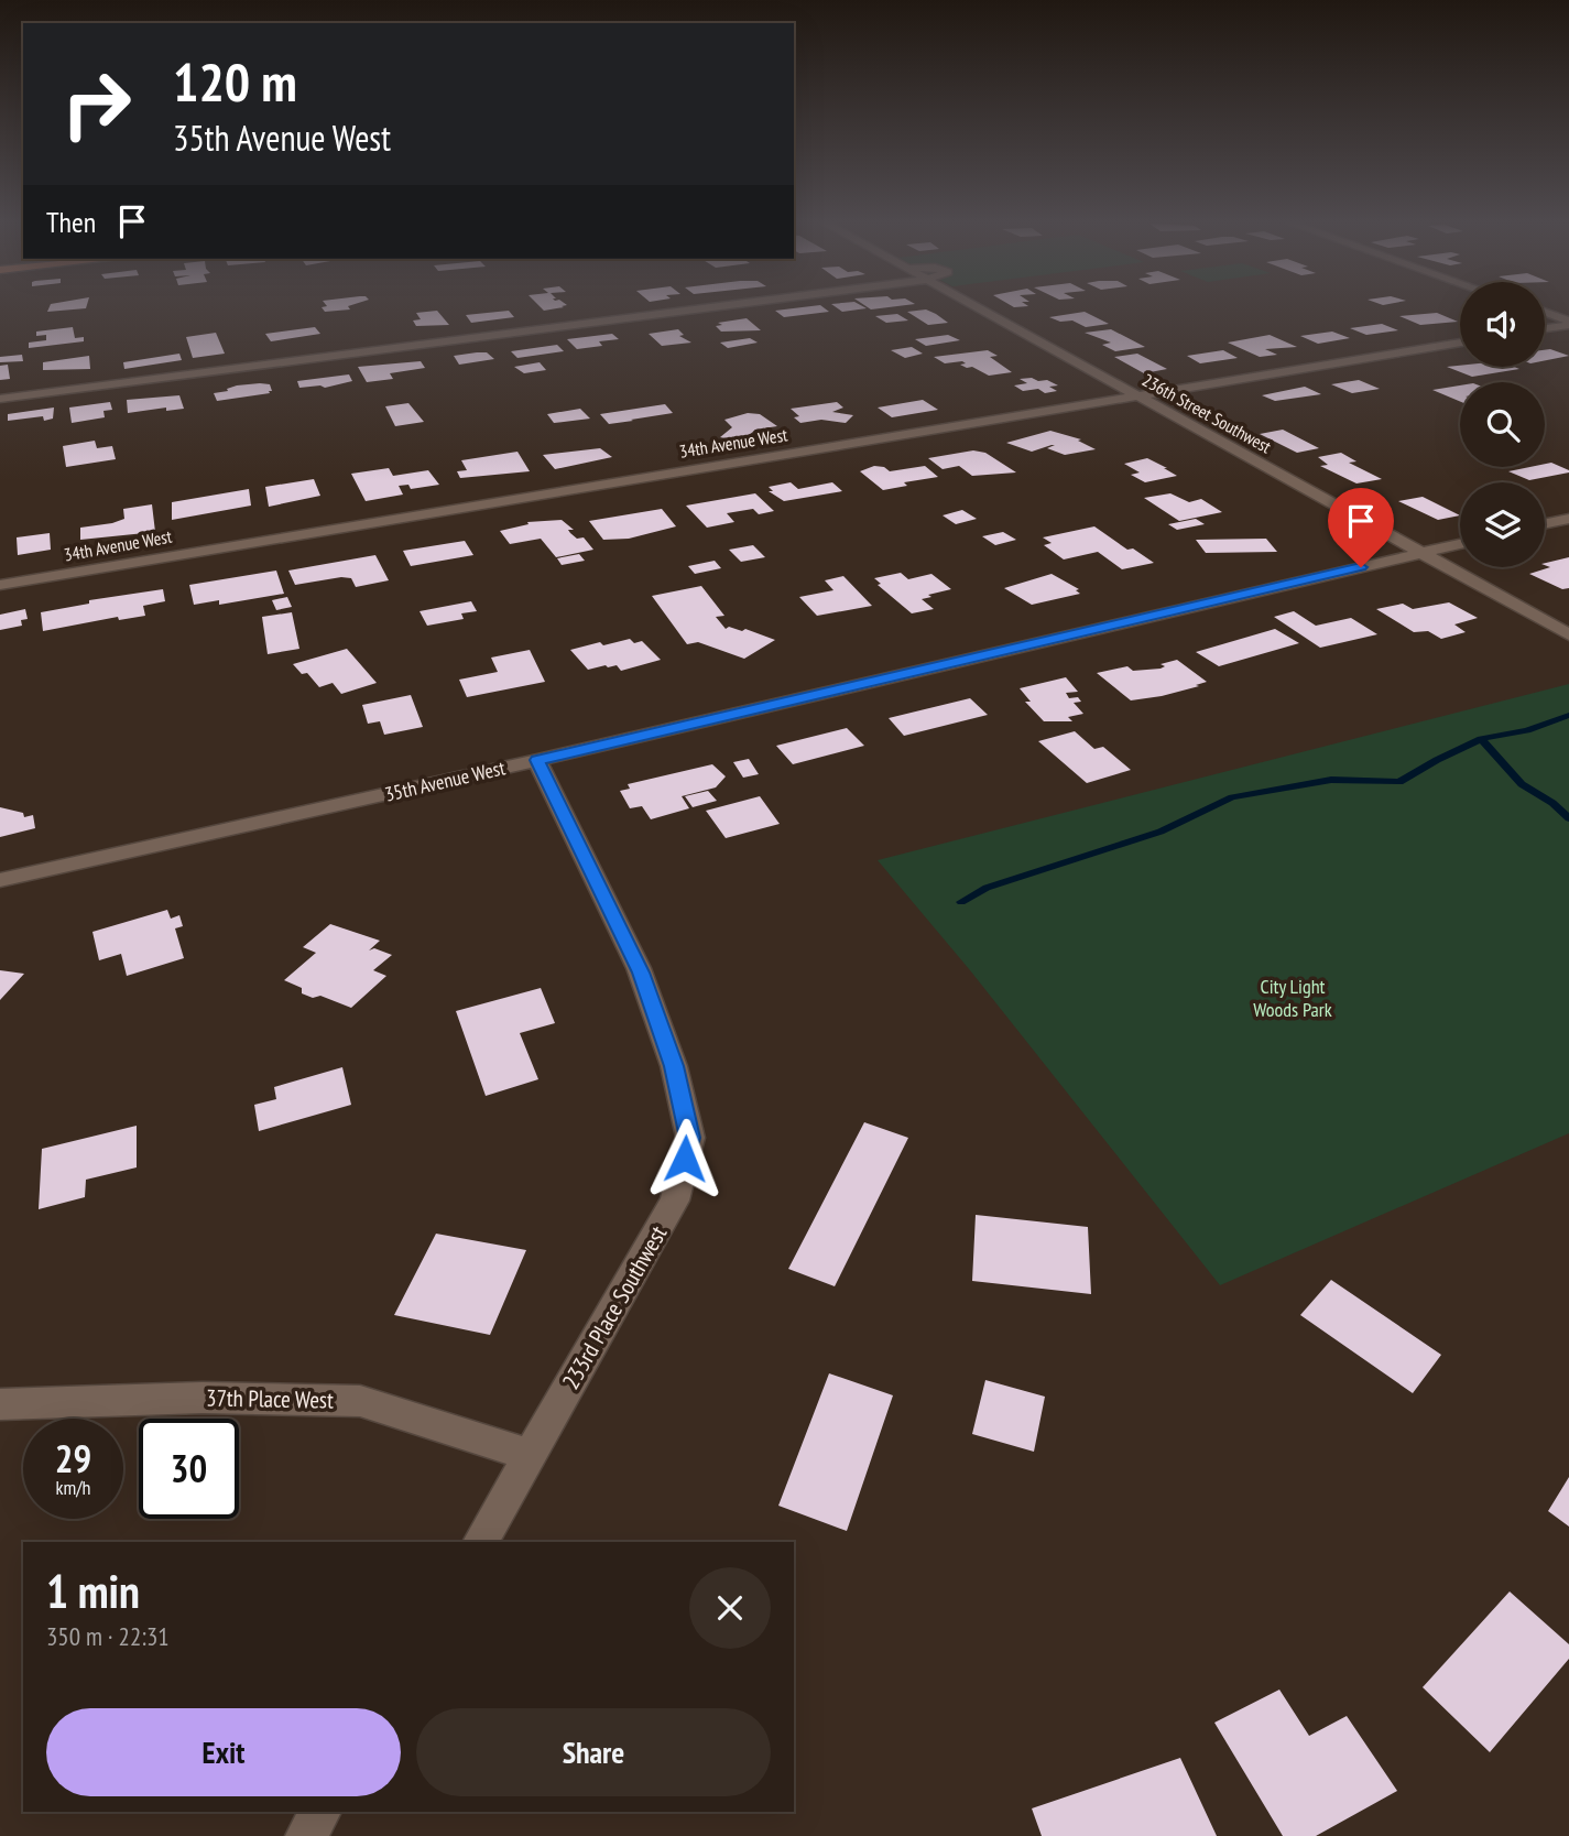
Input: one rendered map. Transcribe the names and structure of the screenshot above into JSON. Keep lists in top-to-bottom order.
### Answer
{
  "streets": {
    "street": [
      "236th Street Southwest",
      "34th Avenue West",
      "35th Avenue West",
      "233rd Place Southwest",
      "37th Place West"
    ]
  },
  "crossings": [
    ["236th Street Southwest", "34th Avenue West"],
    ["236th Street Southwest", "35th Avenue West"],
    ["35th Avenue West", "233rd Place Southwest"],
    ["233rd Place Southwest", "37th Place West"]
  ],
  "parks": ["City Light Woods Park"],
  "page": {
    "turn": ["120 m", "35th Avenue West"],
    "then": "Then",
    "speed": "29 km/h",
    "limit": "30",
    "heading": ["1 min", "350 m · 22:31"],
    "buttons": ["Exit", "Share"]
  }
}
